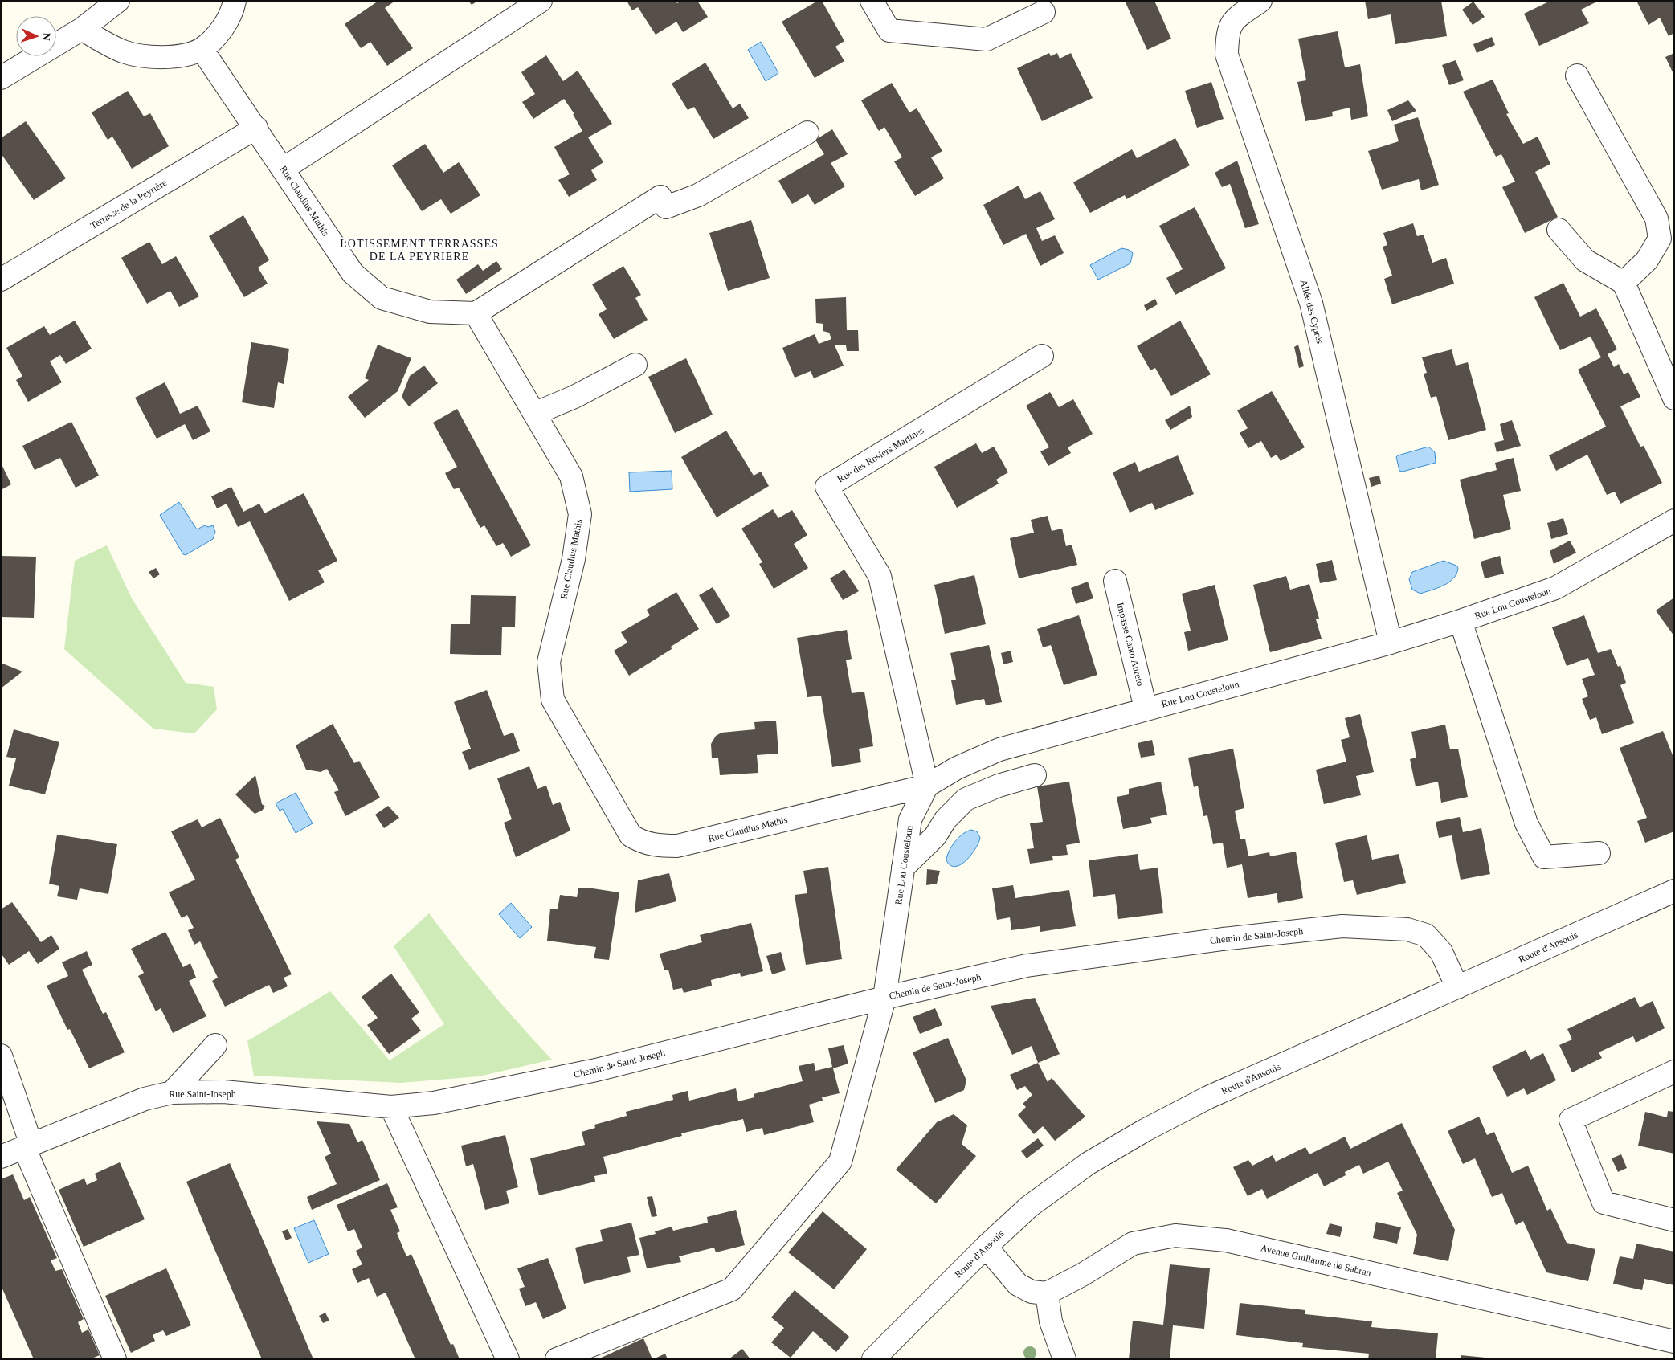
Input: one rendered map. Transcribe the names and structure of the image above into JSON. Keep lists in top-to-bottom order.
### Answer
{
  "streets": {
    "street": [
      "Rue Claudius Mathis",
      "Terrasse de la Peyrière",
      "Allée des Cyprès",
      "Rue des Rosiers Martines",
      "Rue Lou Cousteloun",
      "Impasse Canto Aureto",
      "Chemin de Saint-Joseph",
      "Route d'Ansouis",
      "Rue Saint-Joseph",
      "Avenue Guillaume de Sabran"
    ]
  },
  "crossings": [
    ["Rue Claudius Mathis", "Terrasse de la Peyrière"],
    ["Rue Claudius Mathis", "Rue des Rosiers Martines"],
    ["Rue Claudius Mathis", "Rue Lou Cousteloun"],
    ["Allée des Cyprès", "Rue Lou Cousteloun"],
    ["Rue des Rosiers Martines", "Rue Lou Cousteloun"],
    ["Rue Lou Cousteloun", "Impasse Canto Aureto"],
    ["Rue Lou Cousteloun", "Chemin de Saint-Joseph"],
    ["Chemin de Saint-Joseph", "Route d'Ansouis"],
    ["Chemin de Saint-Joseph", "Rue Saint-Joseph"]
  ],
  "districts": ["LOTISSEMENT TERRASSES DE LA PEYRIERE"],
  "north": "right"
}
